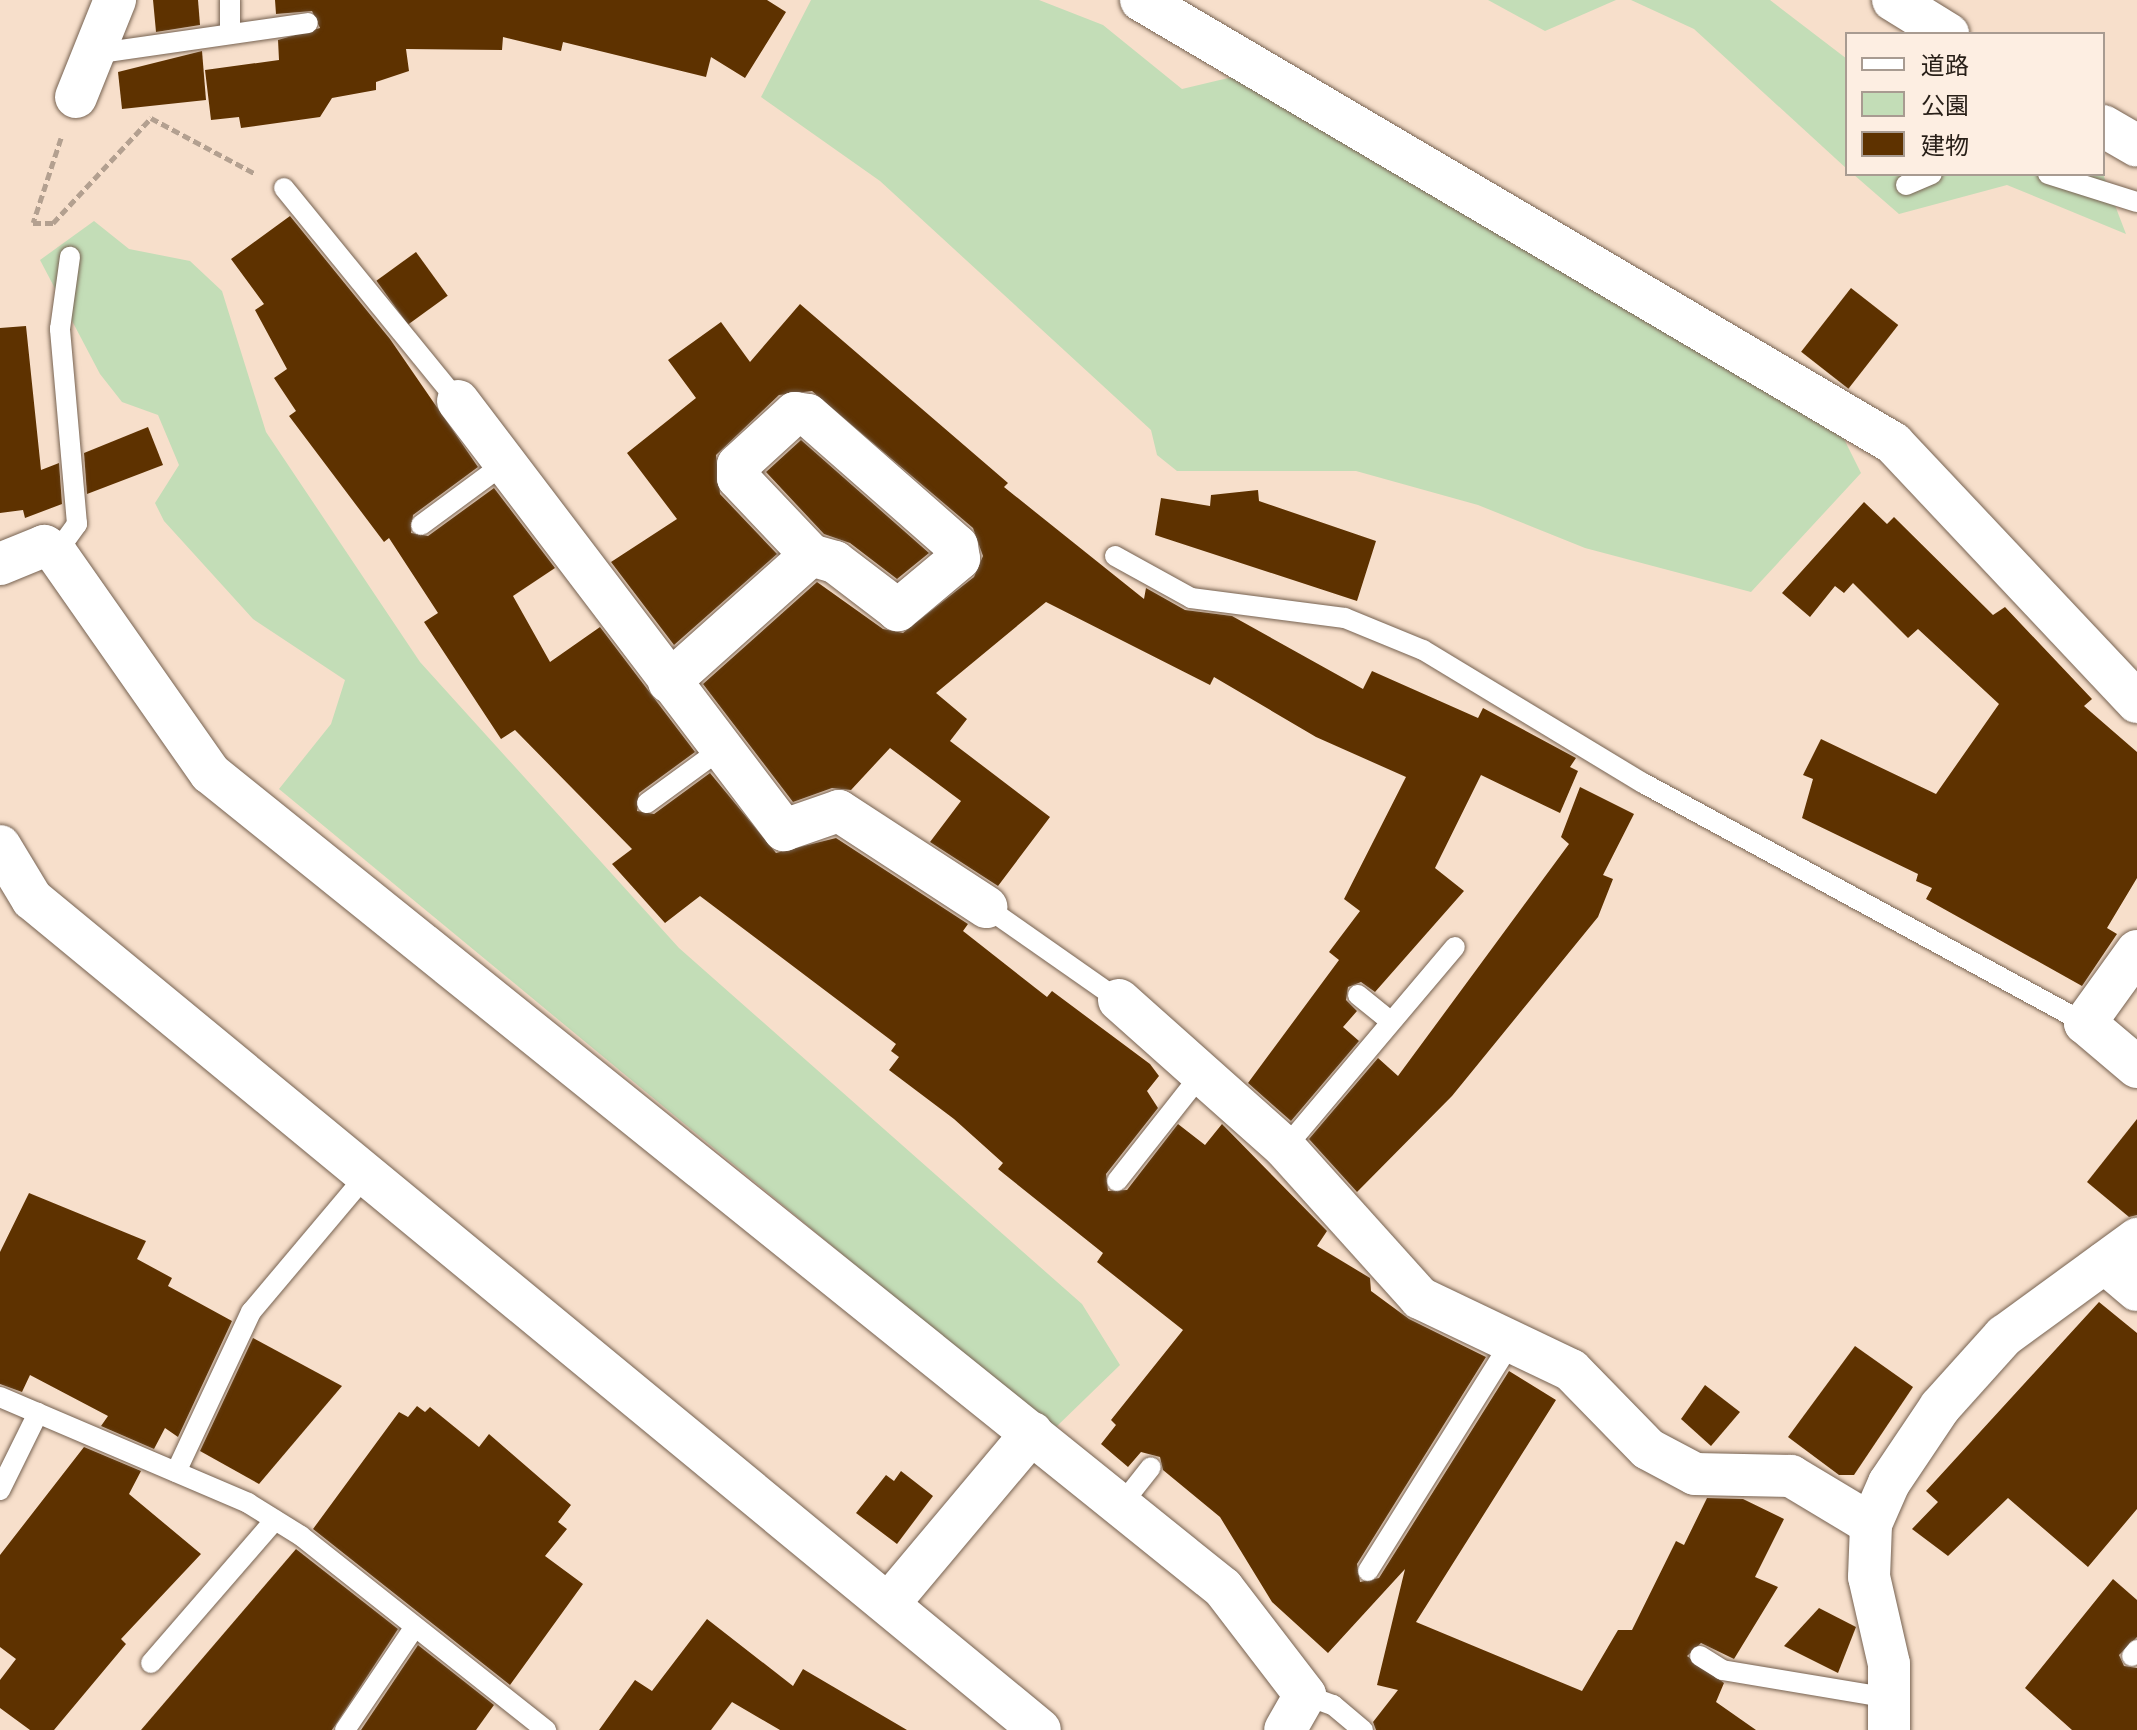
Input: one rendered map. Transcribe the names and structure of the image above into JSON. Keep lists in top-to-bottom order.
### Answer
{
  "legend": ["道路", "公園", "建物"]
}
